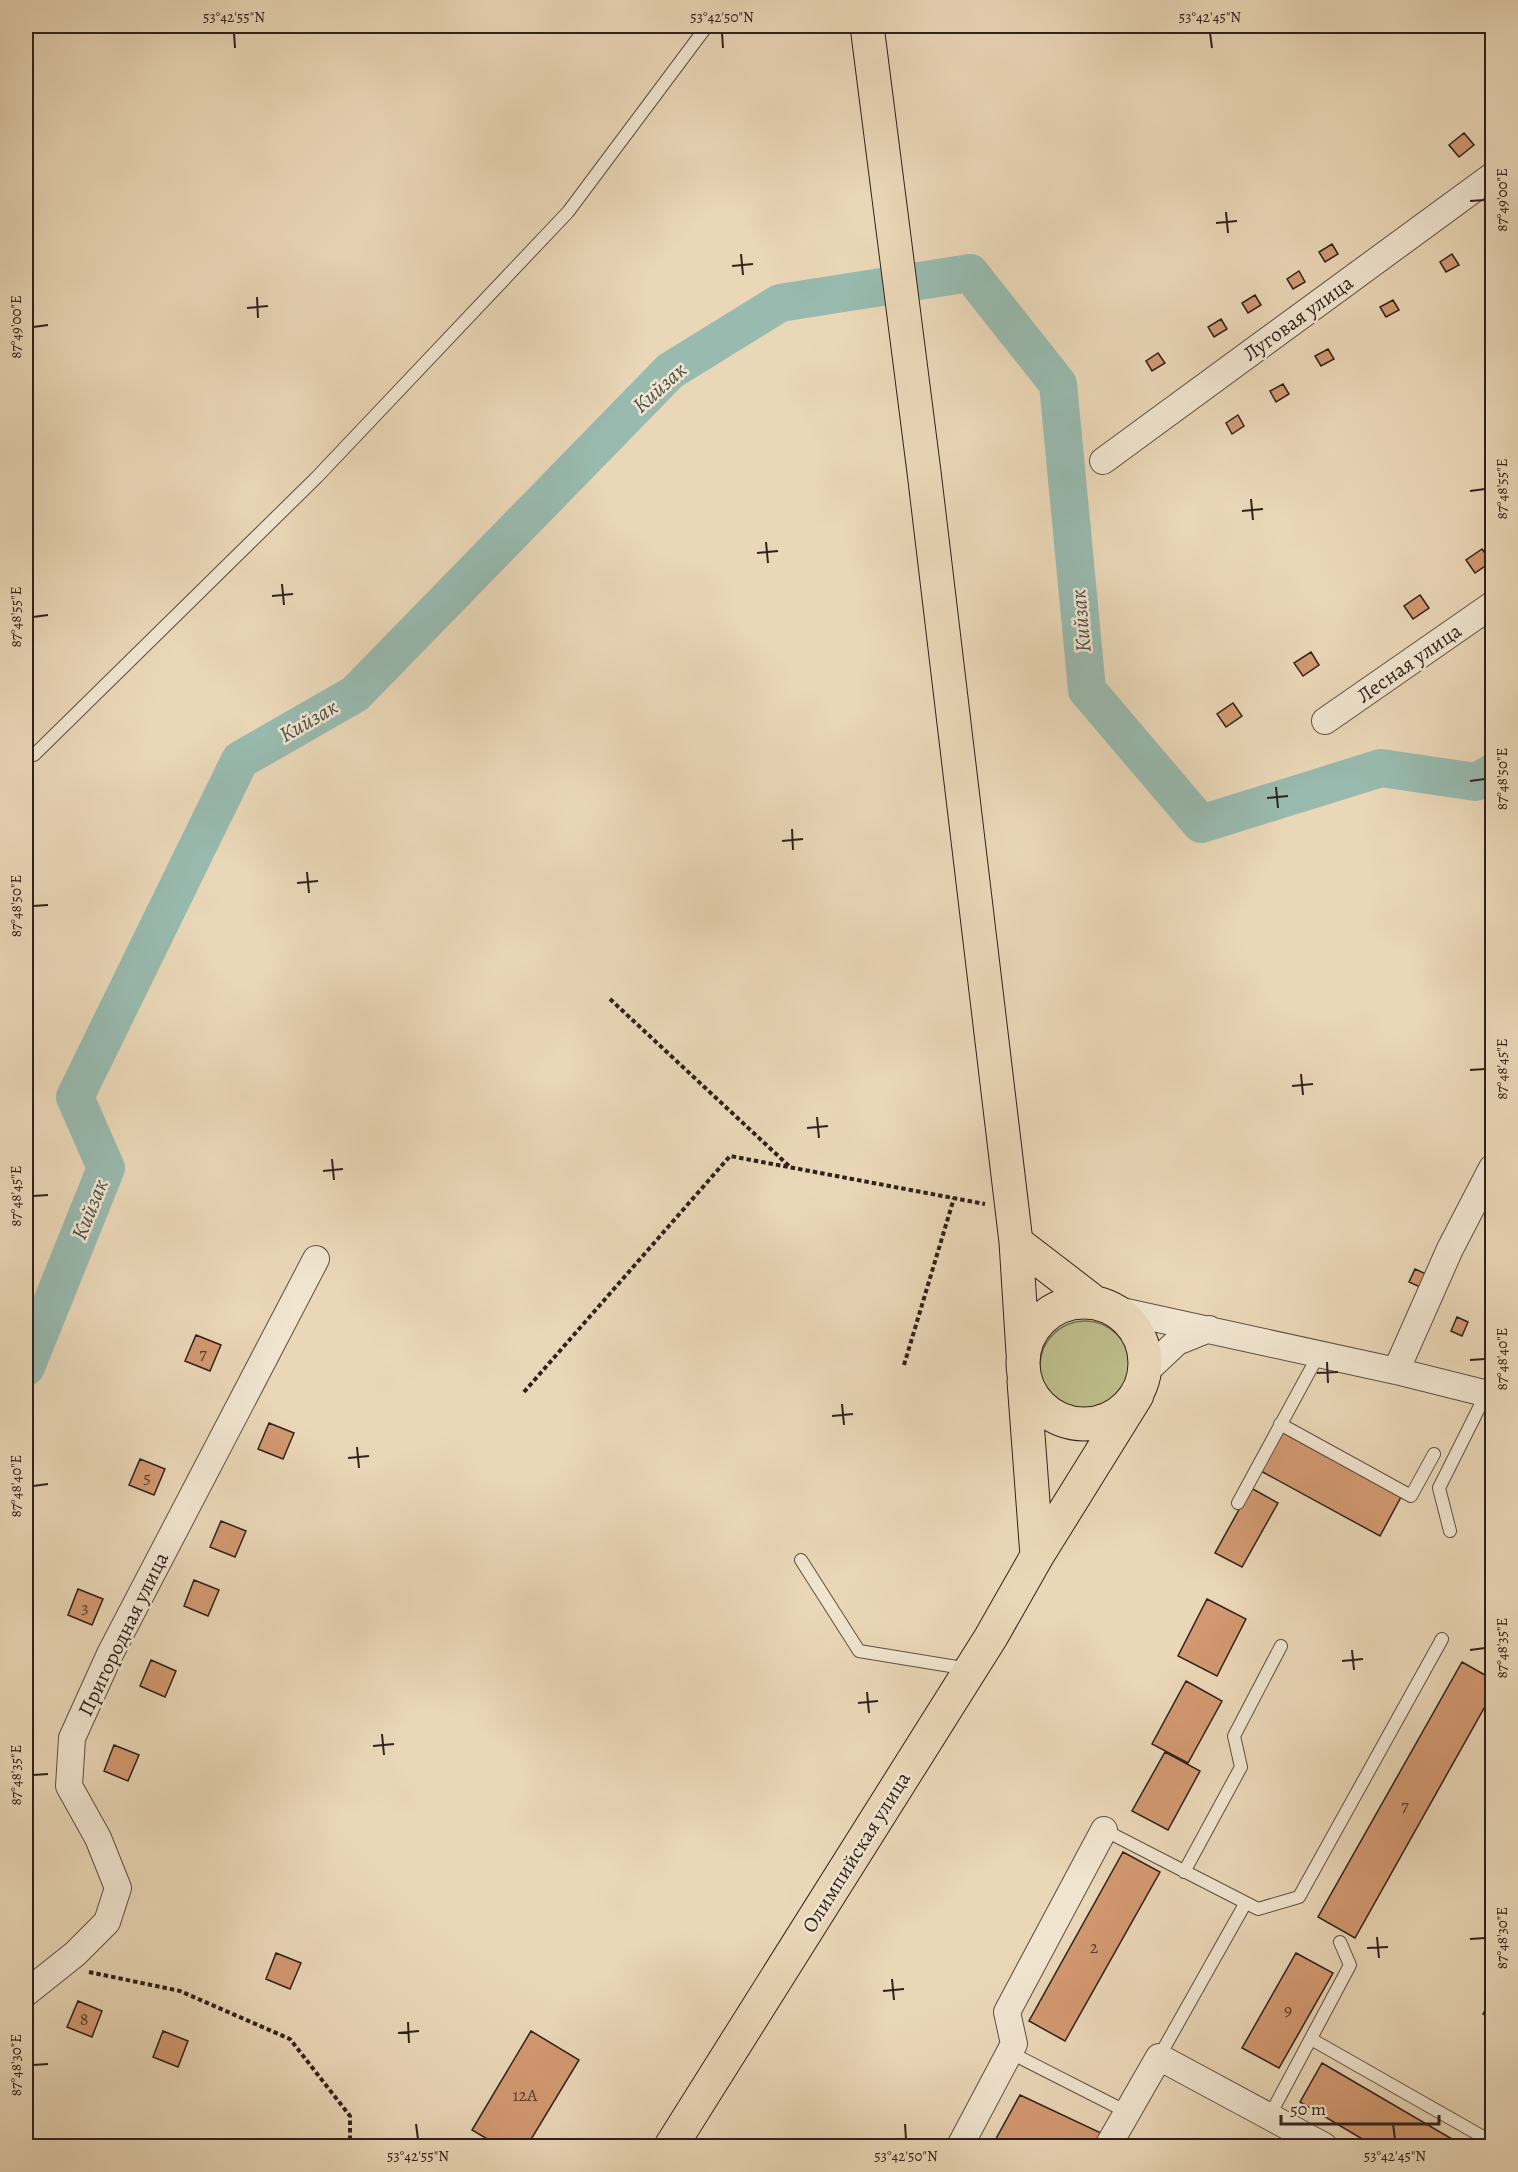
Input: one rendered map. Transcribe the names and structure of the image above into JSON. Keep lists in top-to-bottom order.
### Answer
{
  "streets": {
    "main road": ["Олимпийская улица"],
    "street": ["Луговая улица", "Лесная улица", "Пригородная улица"]
  },
  "water": ["Кийзак"],
  "house_numbers": [
    "7",
    "5",
    "3",
    "7",
    "2",
    "9",
    "8",
    "12А"
  ],
  "scale_bar": "50 m",
  "coordinates": [
    "53°42'55\"N",
    "53°42'50\"N",
    "53°42'45\"N",
    "87°49'00\"E",
    "87°48'55\"E",
    "87°48'50\"E",
    "87°48'45\"E",
    "87°48'40\"E",
    "87°48'35\"E",
    "87°48'30\"E"
  ]
}
